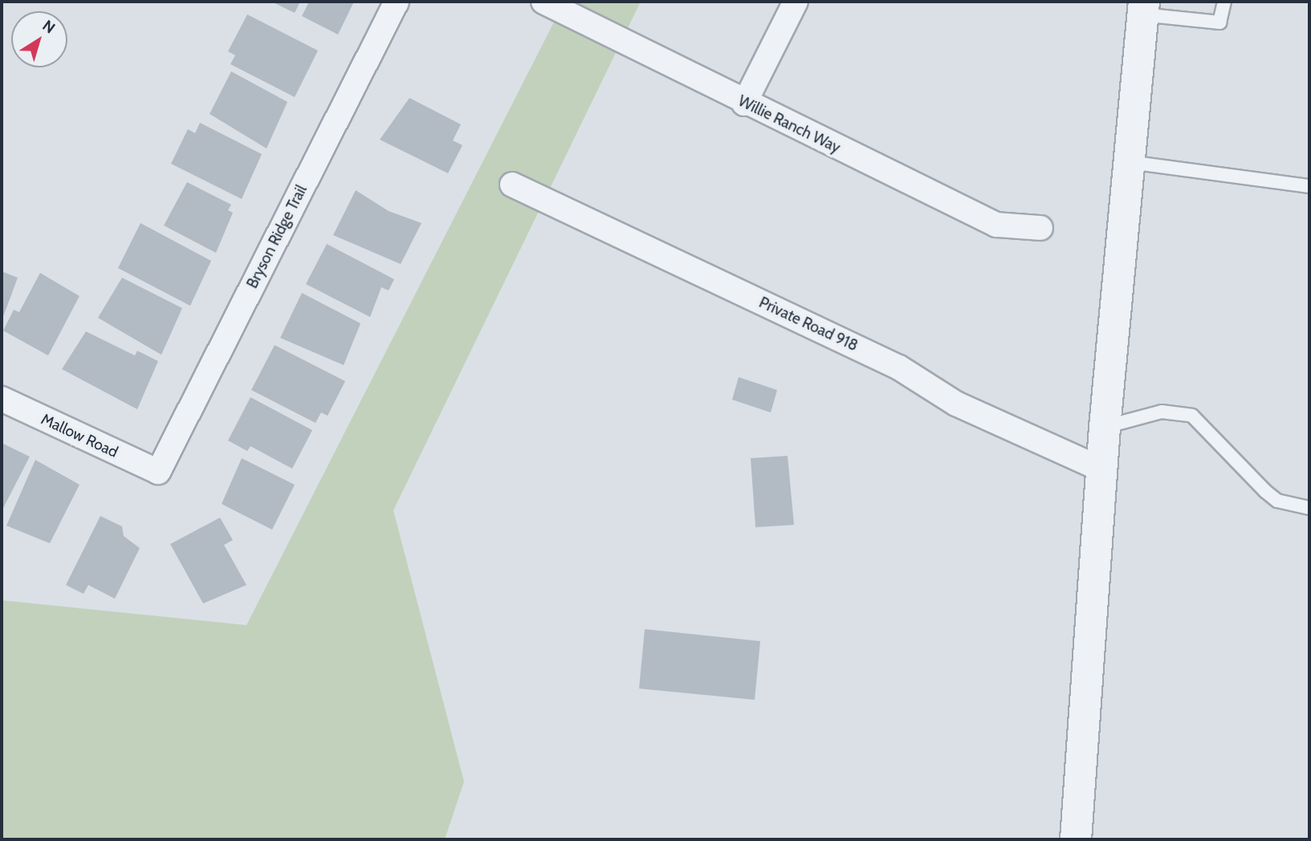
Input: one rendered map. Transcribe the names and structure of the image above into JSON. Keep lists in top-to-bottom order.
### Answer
{
  "streets": {
    "street": [
      "Willie Ranch Way",
      "Bryson Ridge Trail",
      "Private Road 918",
      "Mallow Road"
    ]
  },
  "crossings": [
    ["Bryson Ridge Trail", "Mallow Road"]
  ],
  "north": "top right"
}
